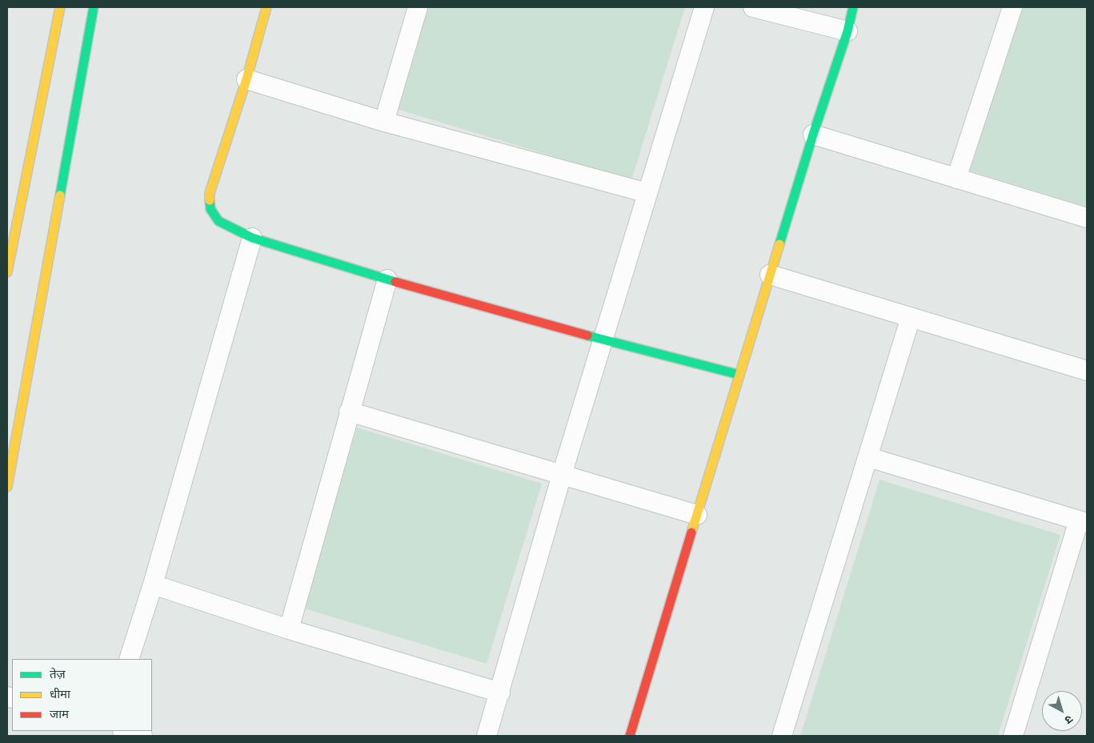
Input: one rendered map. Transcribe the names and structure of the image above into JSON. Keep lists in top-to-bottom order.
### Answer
{
  "legend": ["तेज़", "धीमा", "जाम"],
  "north": "bottom right"
}
